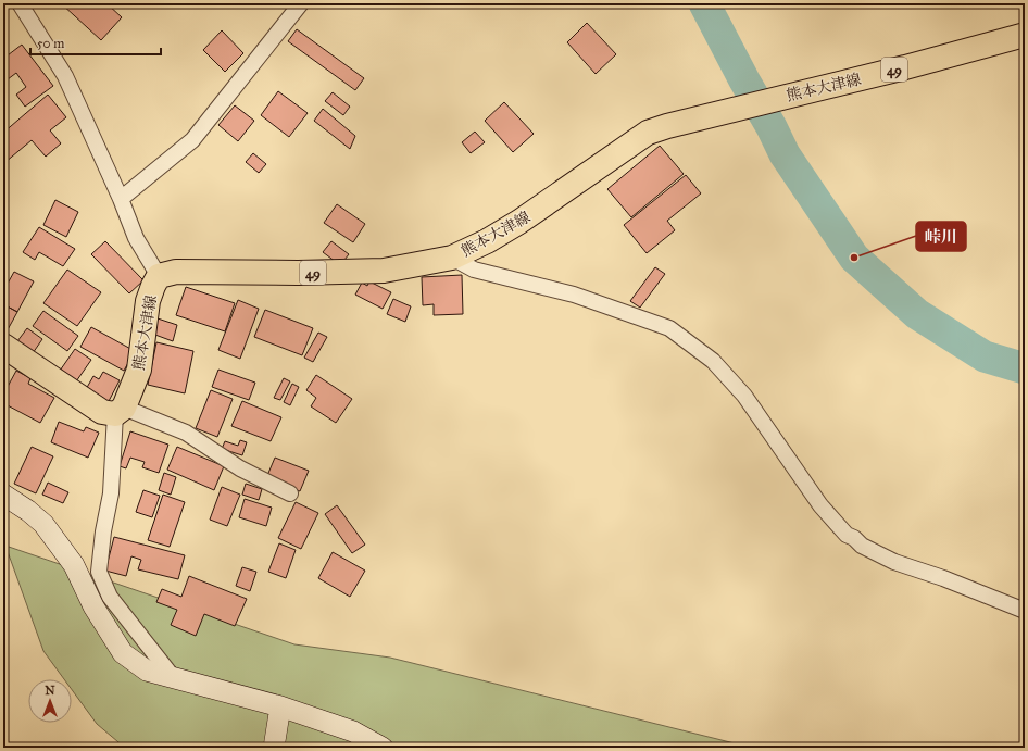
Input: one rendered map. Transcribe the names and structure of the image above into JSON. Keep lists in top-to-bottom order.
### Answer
{
  "streets": {
    "main road": ["49", "熊本大津線"]
  },
  "places": ["峠川"],
  "scale_bar": "50 m",
  "north": "top"
}
